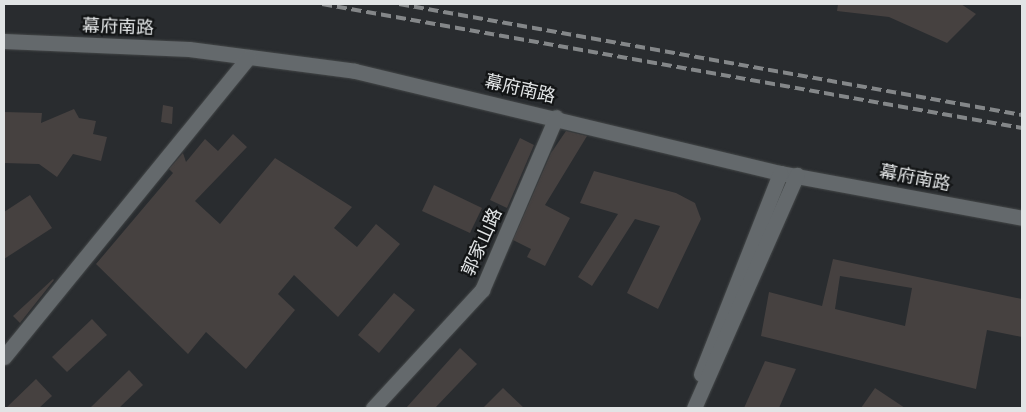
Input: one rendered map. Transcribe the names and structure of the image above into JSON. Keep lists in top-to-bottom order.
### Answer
{
  "streets": {
    "street": ["幕府南路", "郭家山路"]
  },
  "crossings": [
    ["幕府南路", "郭家山路"]
  ]
}
